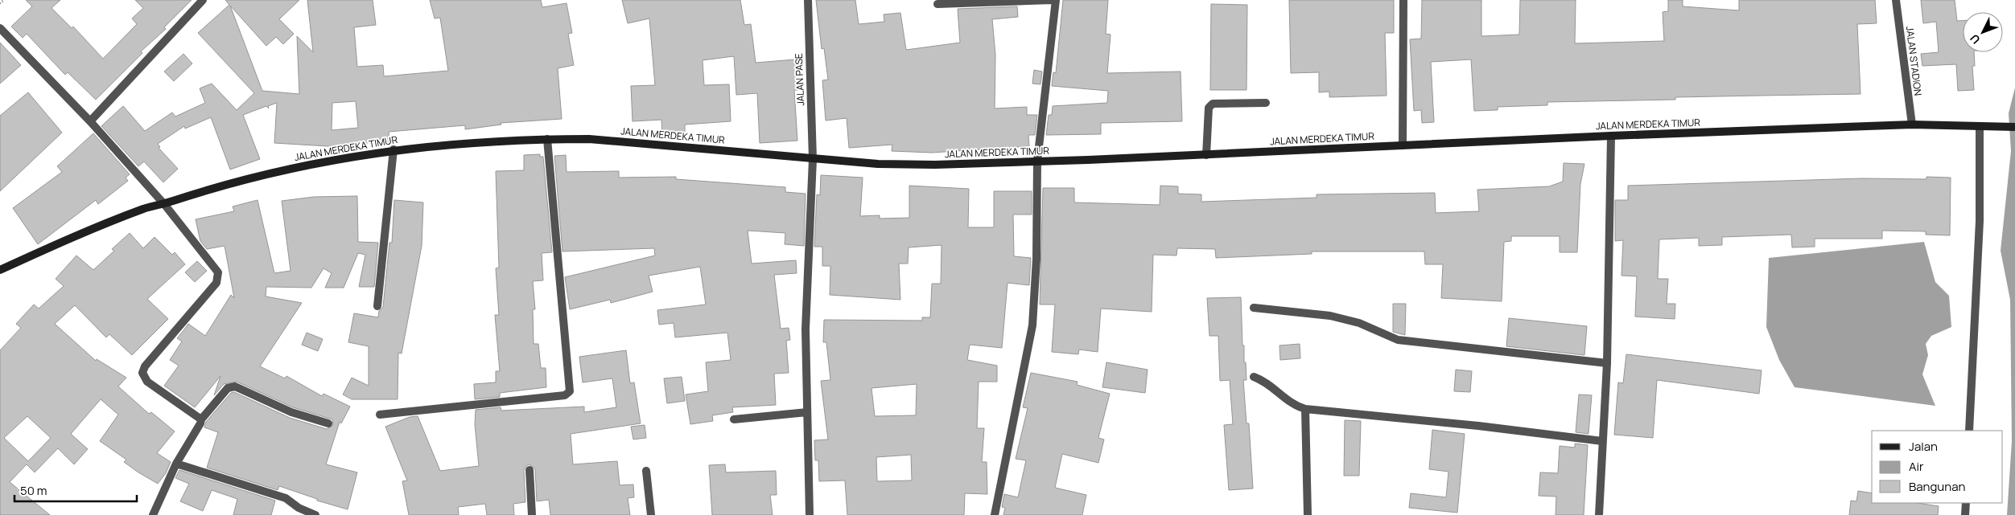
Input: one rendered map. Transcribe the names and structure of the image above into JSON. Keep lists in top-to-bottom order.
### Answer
{
  "streets": {
    "main road": ["JALAN MERDEKA TIMUR"],
    "street": ["JALAN STADION", "JALAN PASE"]
  },
  "crossings": [
    ["JALAN STADION", "JALAN MERDEKA TIMUR"],
    ["JALAN PASE", "JALAN MERDEKA TIMUR"]
  ],
  "legend": ["Jalan", "Air", "Bangunan"],
  "scale_bar": "50 m",
  "north": "bottom left"
}
